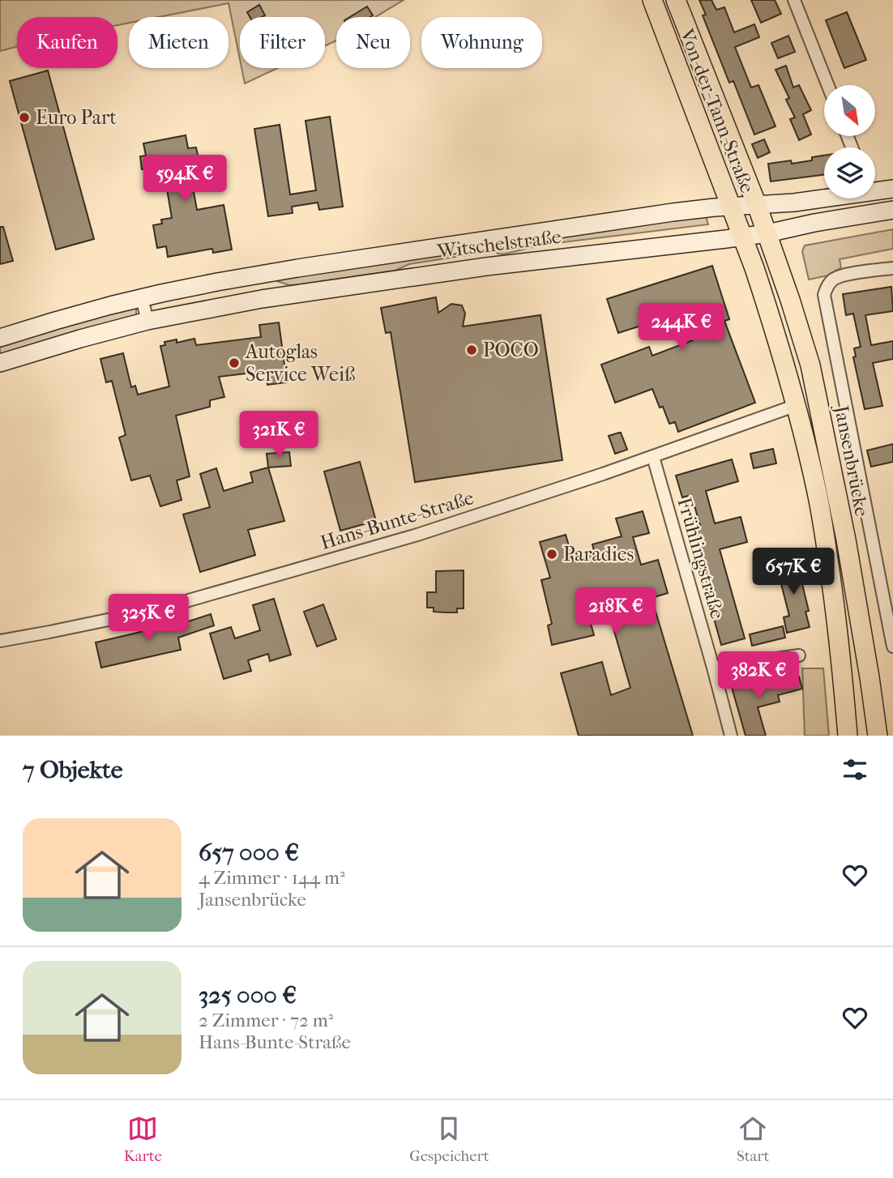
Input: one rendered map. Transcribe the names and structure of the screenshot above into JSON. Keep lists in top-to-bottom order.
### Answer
{
  "streets": {
    "main road": ["Von-der-Tann-Straße", "Jansenbrücke"],
    "street": ["Witschelstraße", "Hans-Bunte-Straße", "Frühlingstraße"]
  },
  "crossings": [
    ["Von-der-Tann-Straße", "Witschelstraße"],
    ["Von-der-Tann-Straße", "Jansenbrücke"],
    ["Witschelstraße", "Jansenbrücke"],
    ["Jansenbrücke", "Hans-Bunte-Straße"],
    ["Hans-Bunte-Straße", "Frühlingstraße"]
  ],
  "places": [
    "Euro Part",
    "POCO",
    "Autoglas Service Weiß",
    "Paradies"
  ],
  "north": "bottom right",
  "page": {
    "chip": [
      "Kaufen",
      "Mieten",
      "Filter",
      "Neu",
      "Wohnung"
    ],
    "price": [
      "594K €",
      "244K €",
      "321K €",
      "657K €",
      "218K €",
      "325K €",
      "382K €"
    ],
    "heading": "7 Objekte",
    "list": [
      {
        "name": "657 000 €",
        "note": "4 Zimmer · 144 m² · Jansenbrücke"
      },
      {
        "name": "325 000 €",
        "note": "2 Zimmer · 72 m² · Hans-Bunte-Straße"
      }
    ],
    "tabs": ["Karte", "Gespeichert", "Start"]
  }
}
